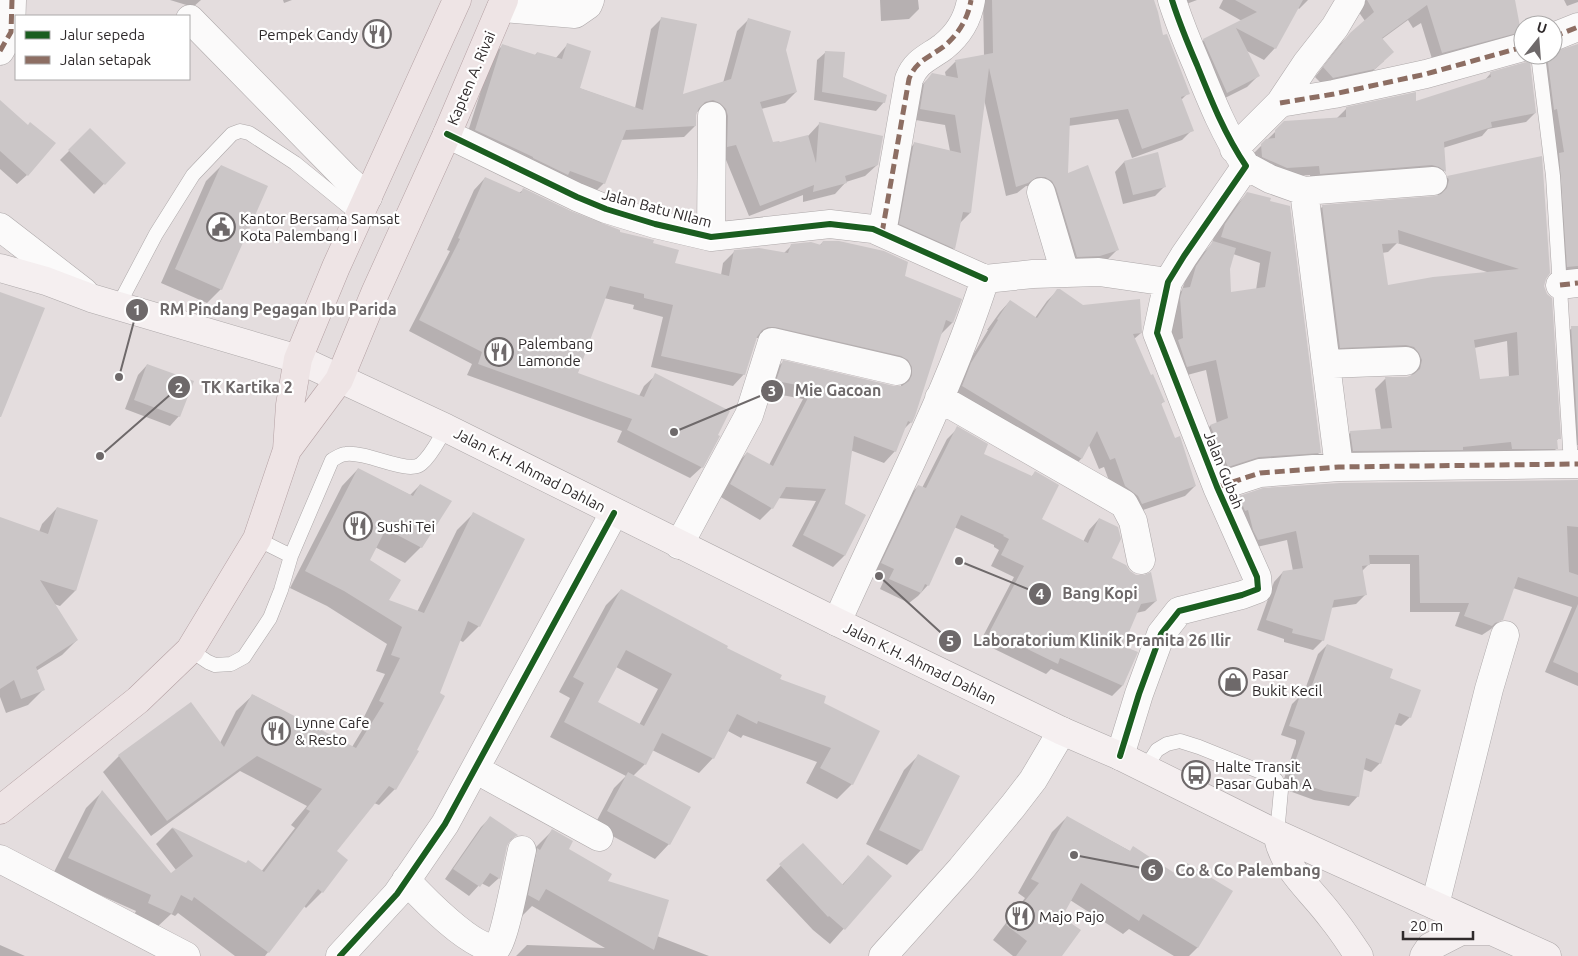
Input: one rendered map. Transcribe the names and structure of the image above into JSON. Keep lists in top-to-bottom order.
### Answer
{
  "streets": {
    "main road": ["Kapten A. Rivai", "Jalan K.H. Ahmad Dahlan"],
    "street": ["Jalan Batu NIlam", "Jalan Gubah"]
  },
  "crossings": [
    ["Kapten A. Rivai", "Jalan Batu NIlam"],
    ["Kapten A. Rivai", "Jalan K.H. Ahmad Dahlan"],
    ["Jalan K.H. Ahmad Dahlan", "Jalan Gubah"]
  ],
  "places": {
    "restaurant": [
      "Pempek Candy",
      "Palembang Lamonde",
      "Sushi Tei",
      "Lynne Cafe & Resto",
      "Majo Pajo"
    ],
    "public building": ["Kantor Bersama Samsat Kota Palembang I"],
    "other": [
      "RM Pindang Pegagan Ibu Parida",
      "Mie Gacoan",
      "TK Kartika 2",
      "Bang Kopi",
      "Laboratorium Klinik Pramita 26 Ilir",
      "Co & Co Palembang"
    ],
    "shop": ["Pasar Bukit Kecil"],
    "bus stop": ["Halte Transit Pasar Gubah A"]
  },
  "legend": ["Jalur sepeda", "Jalan setapak"],
  "scale_bar": "20 m",
  "north": "top"
}
